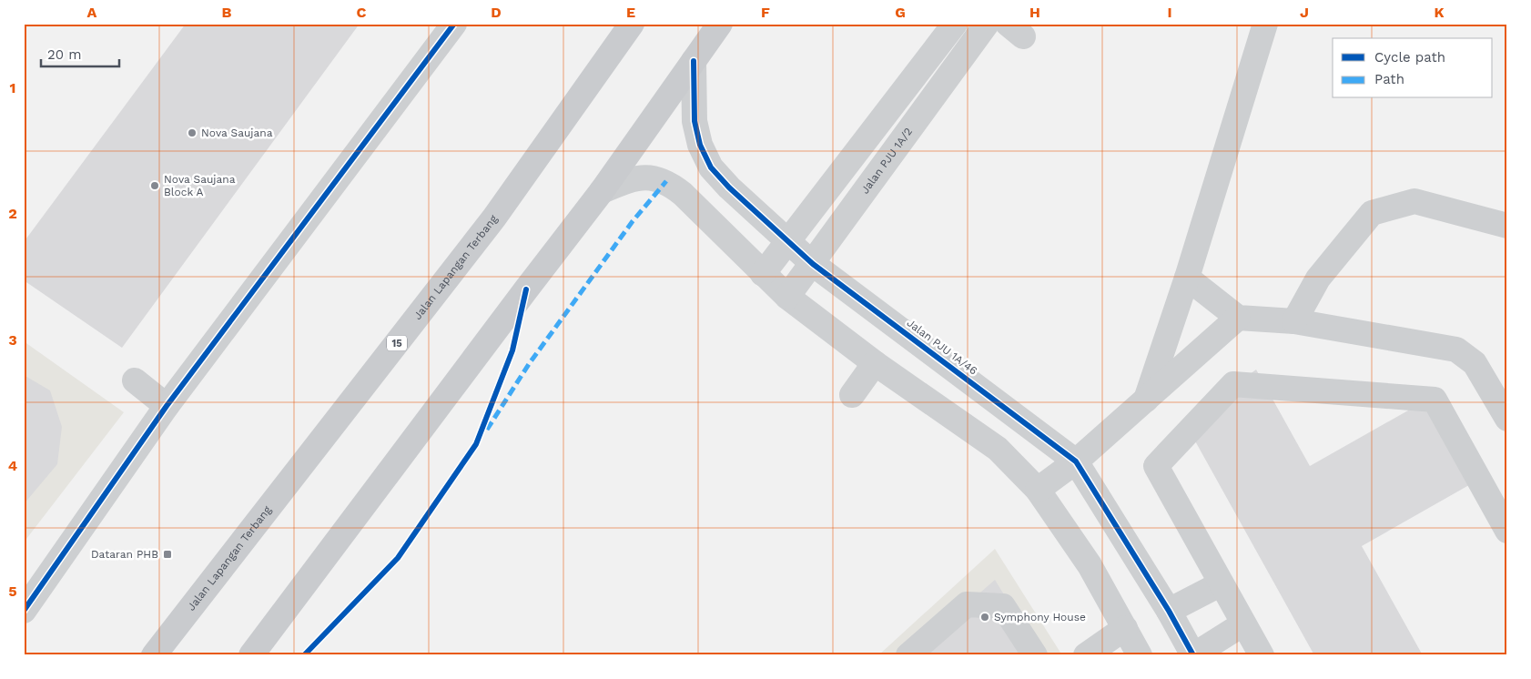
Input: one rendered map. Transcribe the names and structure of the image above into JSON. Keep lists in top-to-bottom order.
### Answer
{
  "streets": {
    "main road": ["Jalan Lapangan Terbang", "15"],
    "street": ["Jalan PJU 1A/2", "Jalan PJU 1A/46"]
  },
  "crossings": [
    ["Jalan PJU 1A/2", "Jalan PJU 1A/46"]
  ],
  "places": {
    "other": ["Nova Saujana", "Nova Saujana Block A", "Symphony House"],
    "transit": ["Dataran PHB"]
  },
  "legend": ["Cycle path", "Path"],
  "scale_bar": "20 m",
  "grid": {
    "columns": [
      "A",
      "B",
      "C",
      "D",
      "E",
      "F",
      "G",
      "H",
      "I",
      "J",
      "K"
    ],
    "rows": [
      "1",
      "2",
      "3",
      "4",
      "5"
    ]
  }
}
